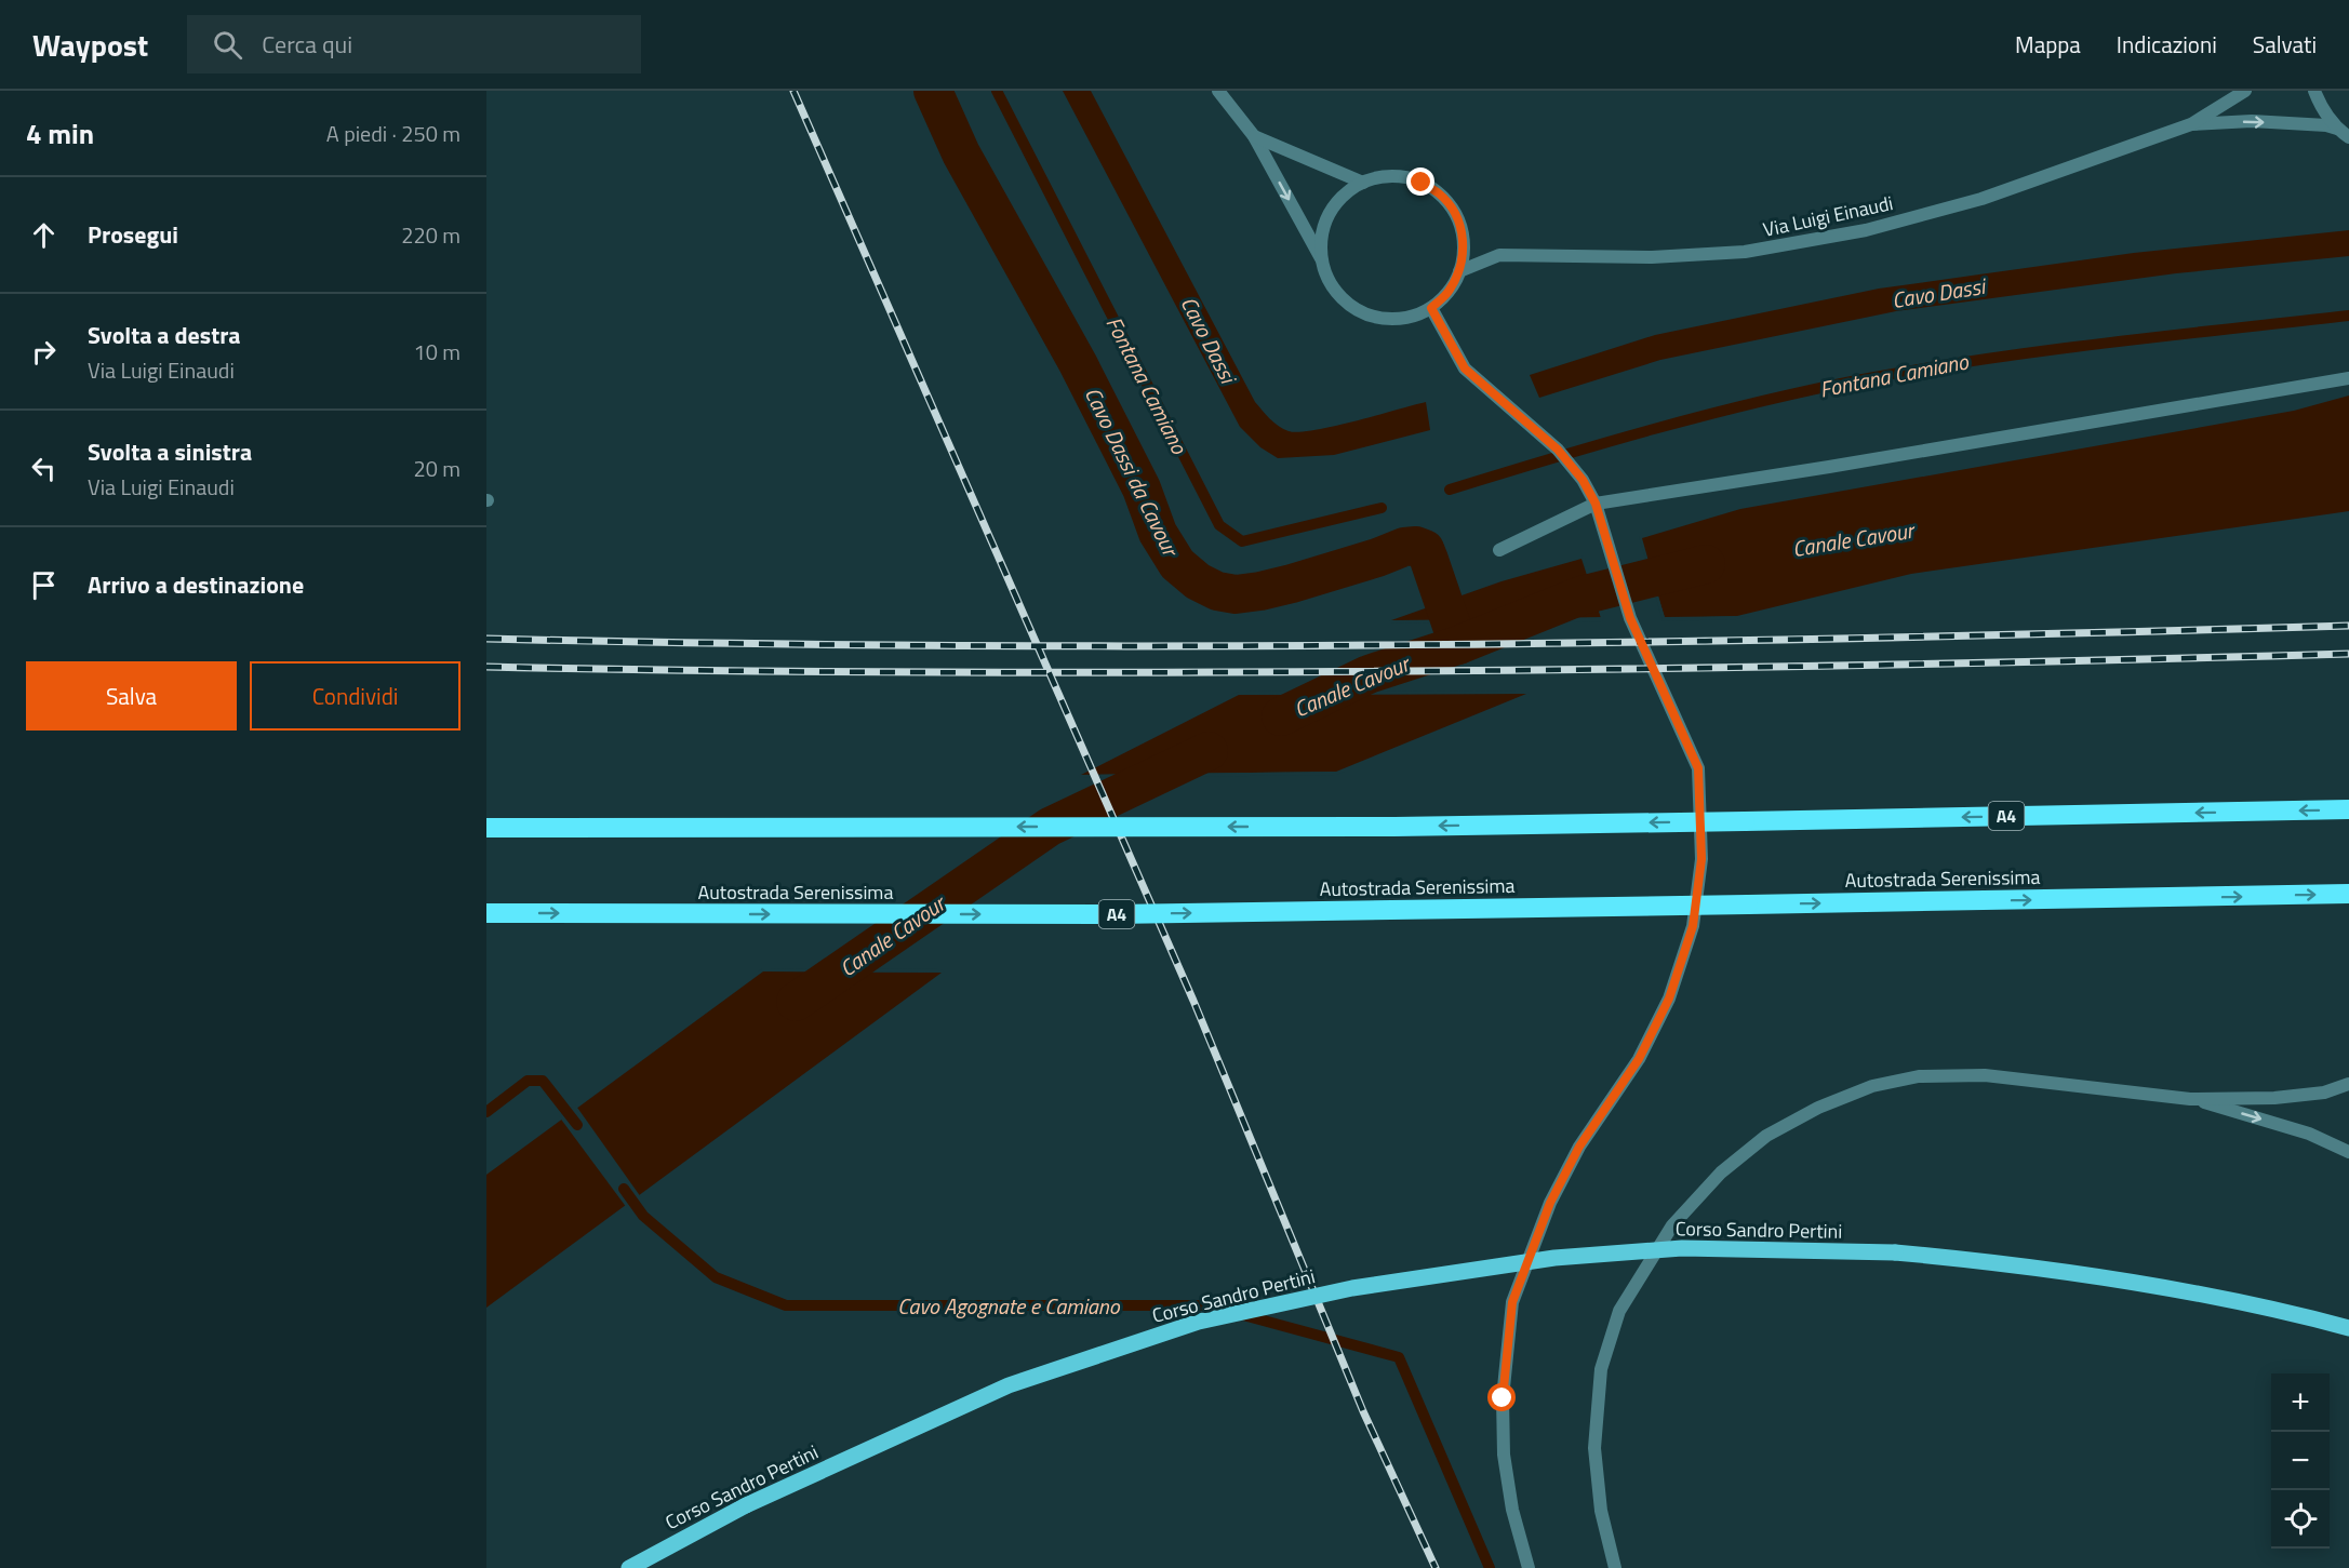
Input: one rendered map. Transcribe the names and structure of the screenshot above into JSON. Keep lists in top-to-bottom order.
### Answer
{
  "streets": {
    "highway": ["A4", "Autostrada Serenissima"],
    "main road": ["Corso Sandro Pertini"],
    "street": ["Via Luigi Einaudi"]
  },
  "water": [
    "Cavo Dassi",
    "Fontana Camiano",
    "Cavo Dassi da Cavour",
    "Canale Cavour",
    "Cavo Agognate e Camiano"
  ],
  "page": {
    "header": "Waypost",
    "search": "Cerca qui",
    "nav": ["Mappa", "Indicazioni", "Salvati"],
    "heading": ["4 min", "A piedi · 250 m"],
    "list": [
      ["Prosegui", "220 m"],
      ["Svolta a destra", "Via Luigi Einaudi", "10 m"],
      ["Svolta a sinistra", "Via Luigi Einaudi", "20 m"],
      "Arrivo a destinazione"
    ],
    "buttons": ["Salva", "Condividi"],
    "map_buttons": ["+", "−"]
  }
}
